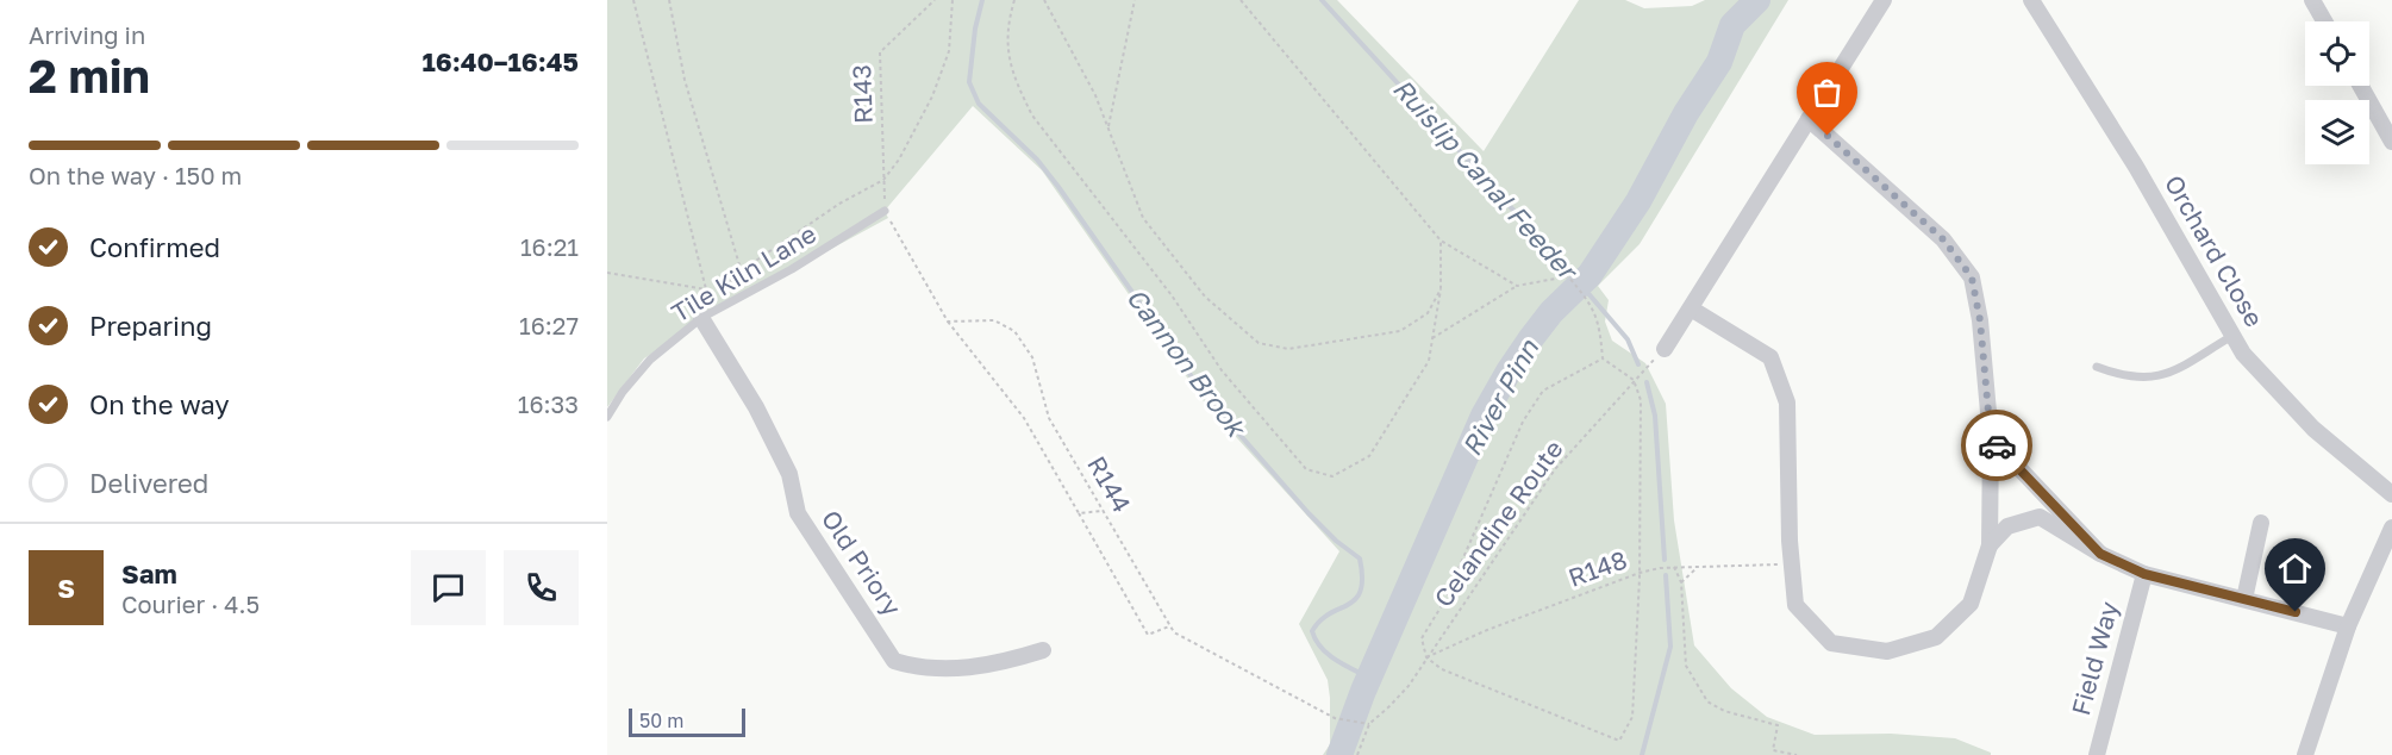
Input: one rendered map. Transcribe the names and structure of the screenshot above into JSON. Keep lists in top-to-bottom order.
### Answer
{
  "streets": {
    "street": ["Orchard Close", "Old Priory", "Field Way"],
    "lane": ["Tile Kiln Lane"],
    "path": [
      "R143",
      "R144",
      "Celandine Route",
      "R148"
    ]
  },
  "crossings": [
    ["R143", "Tile Kiln Lane"],
    ["Tile Kiln Lane", "Old Priory"],
    ["R144", "Celandine Route"],
    ["Celandine Route", "R148"]
  ],
  "water": ["Ruislip Canal Feeder", "Cannon Brook", "River Pinn"],
  "scale_bar": "50 m",
  "page": {
    "heading": ["2 min", "Arriving in", "16:40–16:45"],
    "panel": ["Sam", "Courier · 4.5"],
    "bar": "On the way · 150 m",
    "list": [
      ["Confirmed", "16:21"],
      ["Preparing", "16:27"],
      ["On the way", "16:33"],
      "Delivered"
    ],
    "round": "S",
    "scale": "50 m"
  }
}
